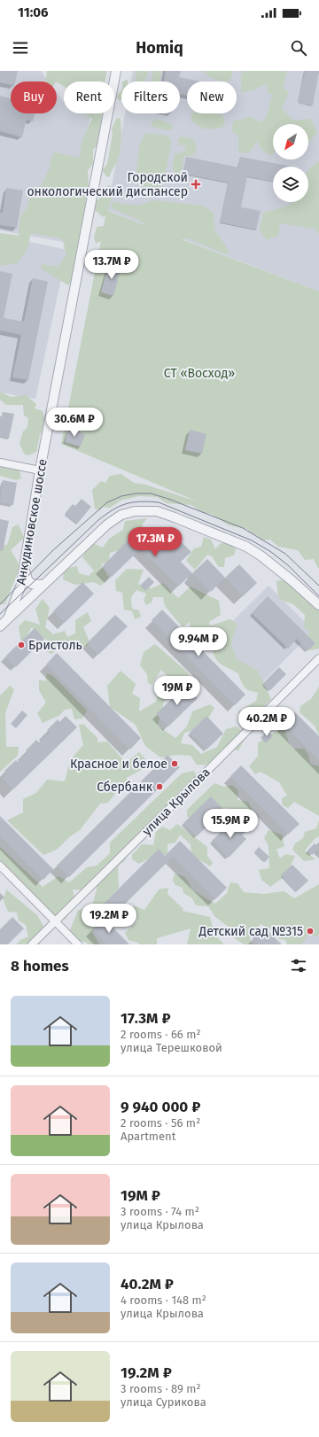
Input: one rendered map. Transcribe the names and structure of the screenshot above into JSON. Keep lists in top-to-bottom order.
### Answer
{
  "streets": {
    "street": ["Анкудиновское шоссе", "улица Крылова"]
  },
  "parks": ["СТ «Восход»"],
  "places": {
    "health": ["Городской онкологический диспансер"],
    "other": [
      "Бристоль",
      "Красное и белое",
      "Сбербанк",
      "Детский сад №315"
    ]
  },
  "north": "bottom left",
  "page": {
    "status": "11:06",
    "header": "Homiq",
    "chip": [
      "Buy",
      "Rent",
      "Filters",
      "New"
    ],
    "price": [
      "13.7M ₽",
      "30.6M ₽",
      "17.3M ₽",
      "9.94M ₽",
      "19M ₽",
      "40.2M ₽",
      "15.9M ₽",
      "19.2M ₽"
    ],
    "heading": "8 homes",
    "list": [
      {
        "name": "17.3M ₽",
        "note": "2 rooms · 66 m² · улица Терешковой"
      },
      {
        "name": "9 940 000 ₽",
        "note": "2 rooms · 56 m² · Apartment"
      },
      {
        "name": "19M ₽",
        "note": "3 rooms · 74 m² · улица Крылова"
      },
      {
        "name": "40.2M ₽",
        "note": "4 rooms · 148 m² · улица Крылова"
      },
      {
        "name": "19.2M ₽",
        "note": "3 rooms · 89 m² · улица Сурикова"
      }
    ]
  }
}
